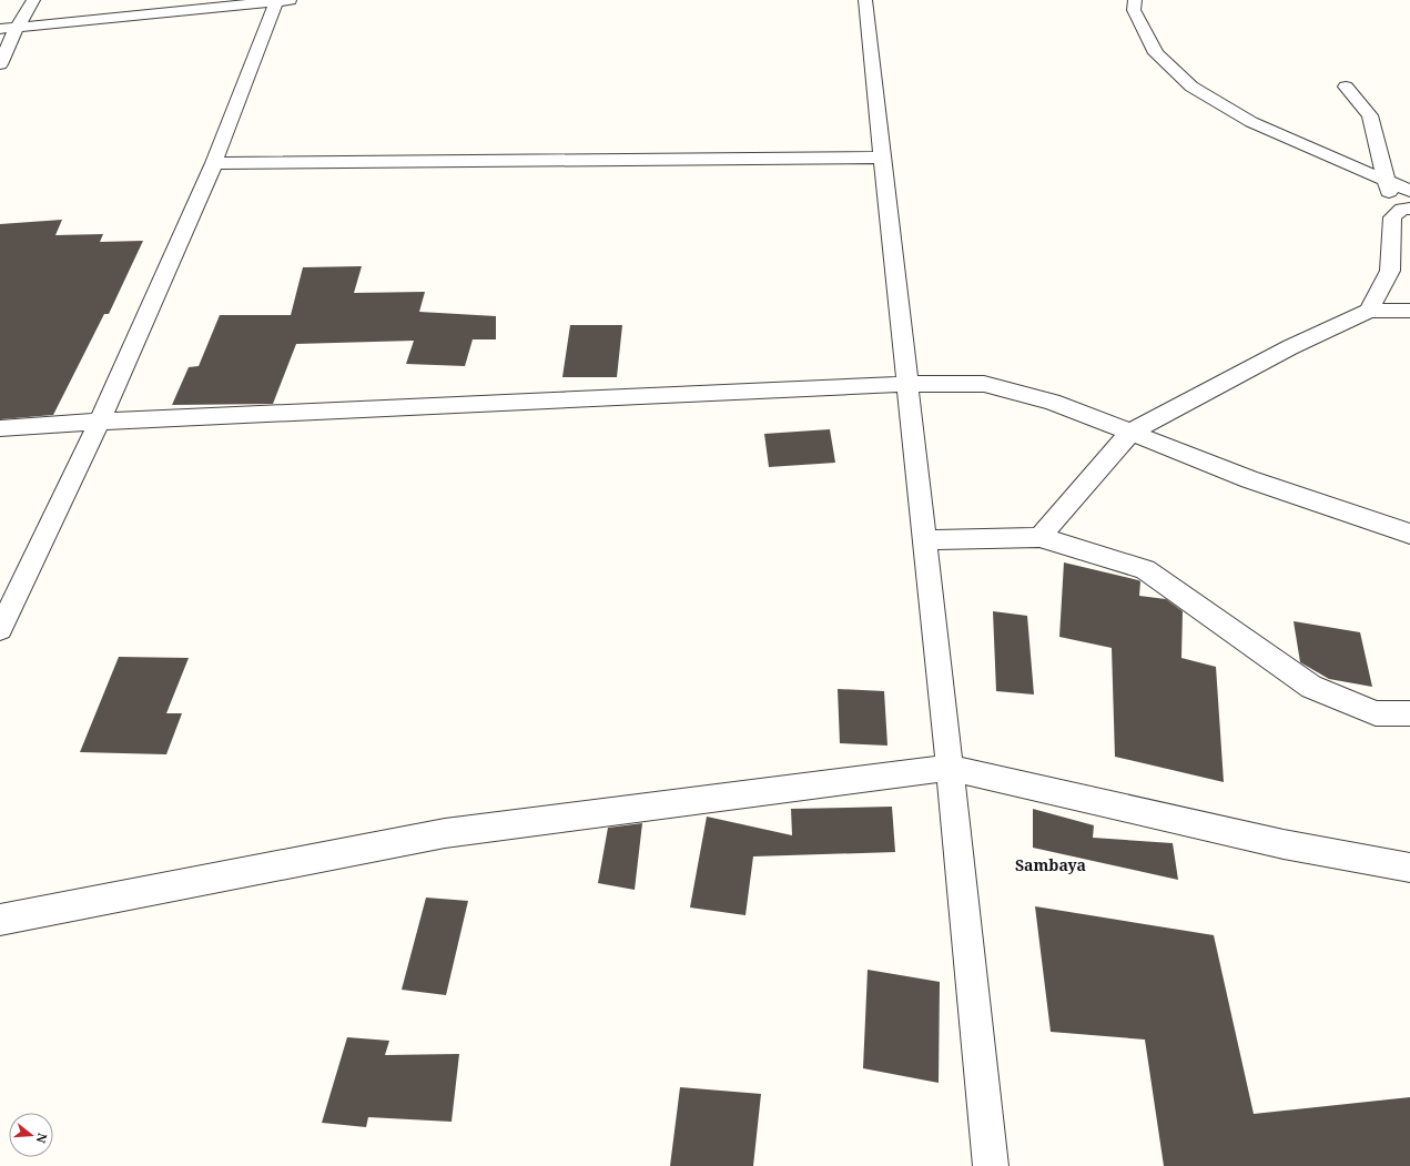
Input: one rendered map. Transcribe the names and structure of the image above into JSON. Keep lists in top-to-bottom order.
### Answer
{
  "districts": ["Sambaya"],
  "north": "right"
}
